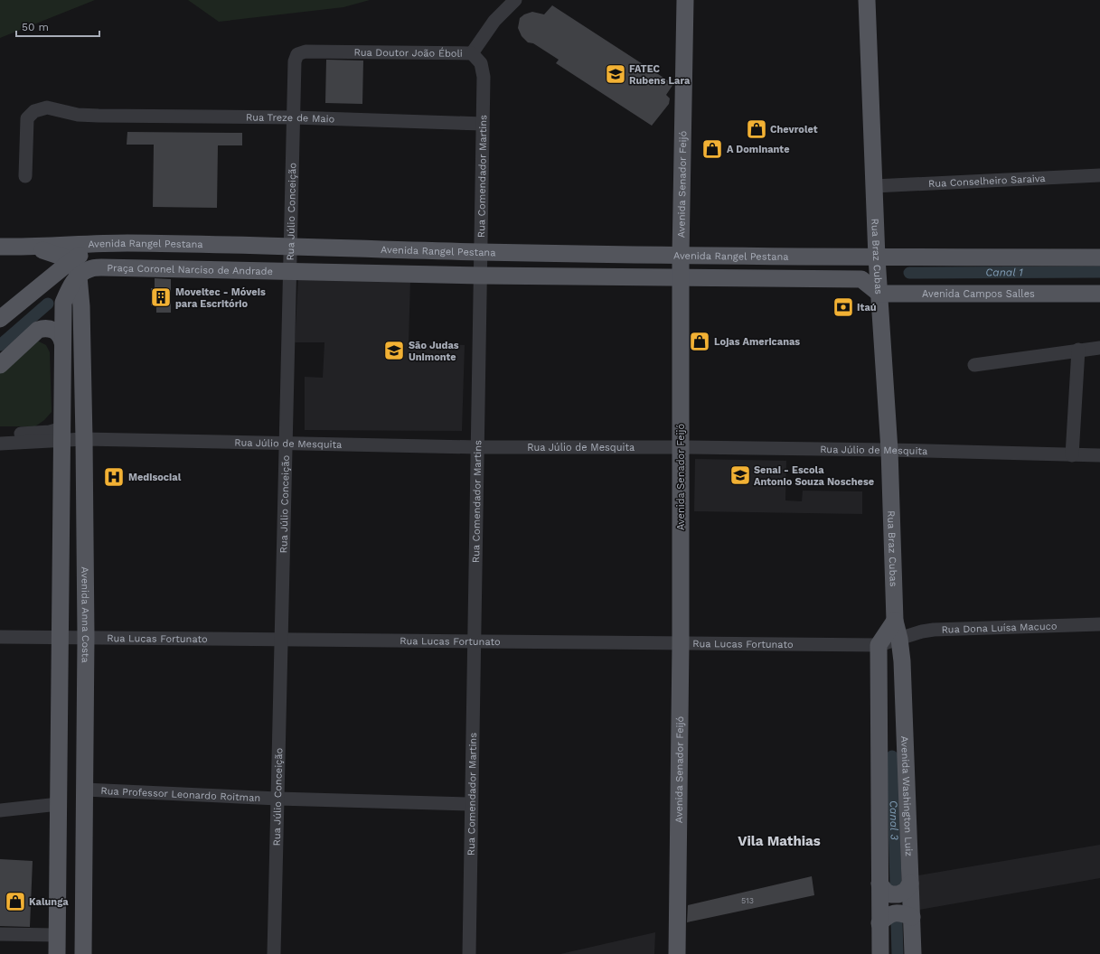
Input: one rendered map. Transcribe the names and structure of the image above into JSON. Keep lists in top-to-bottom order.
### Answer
{
  "streets": {
    "main road": [
      "Avenida Senador Feijó",
      "Avenida Rangel Pestana",
      "Rua Braz Cubas",
      "Praça Coronel Narciso de Andrade",
      "Avenida Campos Salles",
      "Avenida Anna Costa",
      "Avenida Washington Luiz"
    ],
    "street": [
      "Rua Doutor João Éboli",
      "Rua Treze de Maio",
      "Rua Comendador Martins",
      "Rua Conselheiro Saraiva",
      "Rua Júlio Conceição",
      "Rua Júlio de Mesquita",
      "Rua Dona Luísa Macuco",
      "Rua Lucas Fortunato",
      "Rua Professor Leonardo Roitman"
    ]
  },
  "crossings": [
    ["Rua Doutor João Éboli", "Rua Comendador Martins"],
    ["Rua Doutor João Éboli", "Rua Júlio Conceição"],
    ["Rua Treze de Maio", "Rua Comendador Martins"],
    ["Rua Treze de Maio", "Rua Júlio Conceição"],
    ["Rua Comendador Martins", "Avenida Rangel Pestana"],
    ["Rua Comendador Martins", "Rua Júlio de Mesquita"],
    ["Rua Comendador Martins", "Rua Lucas Fortunato"],
    ["Rua Comendador Martins", "Rua Professor Leonardo Roitman"],
    ["Rua Conselheiro Saraiva", "Rua Braz Cubas"],
    ["Avenida Senador Feijó", "Avenida Rangel Pestana"],
    ["Avenida Senador Feijó", "Rua Júlio de Mesquita"],
    ["Avenida Senador Feijó", "Rua Lucas Fortunato"],
    ["Rua Júlio Conceição", "Avenida Rangel Pestana"],
    ["Rua Júlio Conceição", "Praça Coronel Narciso de Andrade"],
    ["Rua Júlio Conceição", "Rua Júlio de Mesquita"],
    ["Rua Júlio Conceição", "Rua Lucas Fortunato"],
    ["Rua Júlio Conceição", "Rua Professor Leonardo Roitman"],
    ["Avenida Rangel Pestana", "Rua Braz Cubas"],
    ["Rua Braz Cubas", "Avenida Campos Salles"],
    ["Rua Braz Cubas", "Rua Júlio de Mesquita"],
    ["Rua Braz Cubas", "Rua Dona Luísa Macuco"],
    ["Rua Braz Cubas", "Rua Lucas Fortunato"],
    ["Rua Braz Cubas", "Avenida Washington Luiz"],
    ["Praça Coronel Narciso de Andrade", "Avenida Anna Costa"],
    ["Rua Júlio de Mesquita", "Avenida Anna Costa"],
    ["Avenida Anna Costa", "Rua Lucas Fortunato"],
    ["Avenida Anna Costa", "Rua Professor Leonardo Roitman"],
    ["Rua Dona Luísa Macuco", "Rua Lucas Fortunato"],
    ["Rua Dona Luísa Macuco", "Avenida Washington Luiz"],
    ["Rua Lucas Fortunato", "Avenida Washington Luiz"]
  ],
  "districts": ["Vila Mathias"],
  "water": ["Canal 1", "Canal 3"],
  "places": {
    "school or university": ["FATEC Rubens Lara", "São Judas Unimonte", "Senai - Escola Antonio Souza Noschese"],
    "shop": [
      "Chevrolet",
      "A Dominante",
      "Lojas Americanas",
      "Kalunga"
    ],
    "building": ["Moveltec - Móveis para Escritório"],
    "bank": ["Itaú"],
    "hospital": ["Medisocial"]
  },
  "house_numbers": ["513"],
  "scale_bar": "50 m"
}
